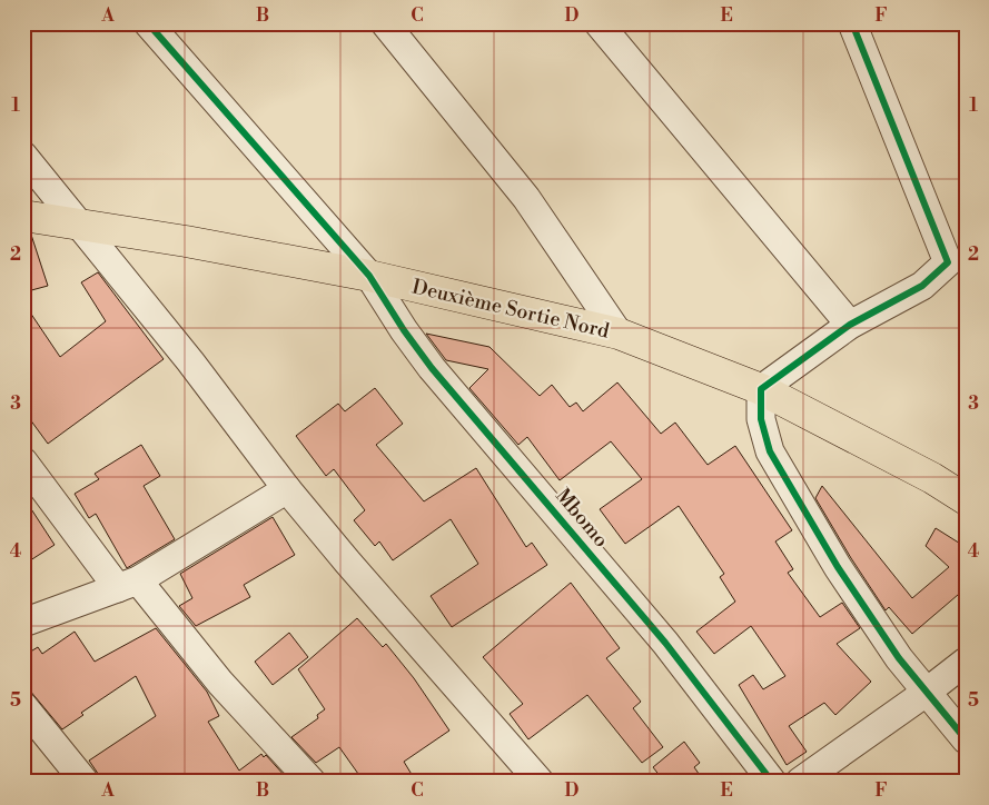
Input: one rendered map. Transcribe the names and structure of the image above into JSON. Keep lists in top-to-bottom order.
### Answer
{
  "streets": {
    "main road": ["Deuxième Sortie Nord"],
    "street": ["Mbomo"]
  },
  "crossings": [
    ["Deuxième Sortie Nord", "Mbomo"]
  ],
  "grid": {
    "columns": [
      "A",
      "B",
      "C",
      "D",
      "E",
      "F"
    ],
    "rows": [
      "1",
      "2",
      "3",
      "4",
      "5"
    ]
  }
}
